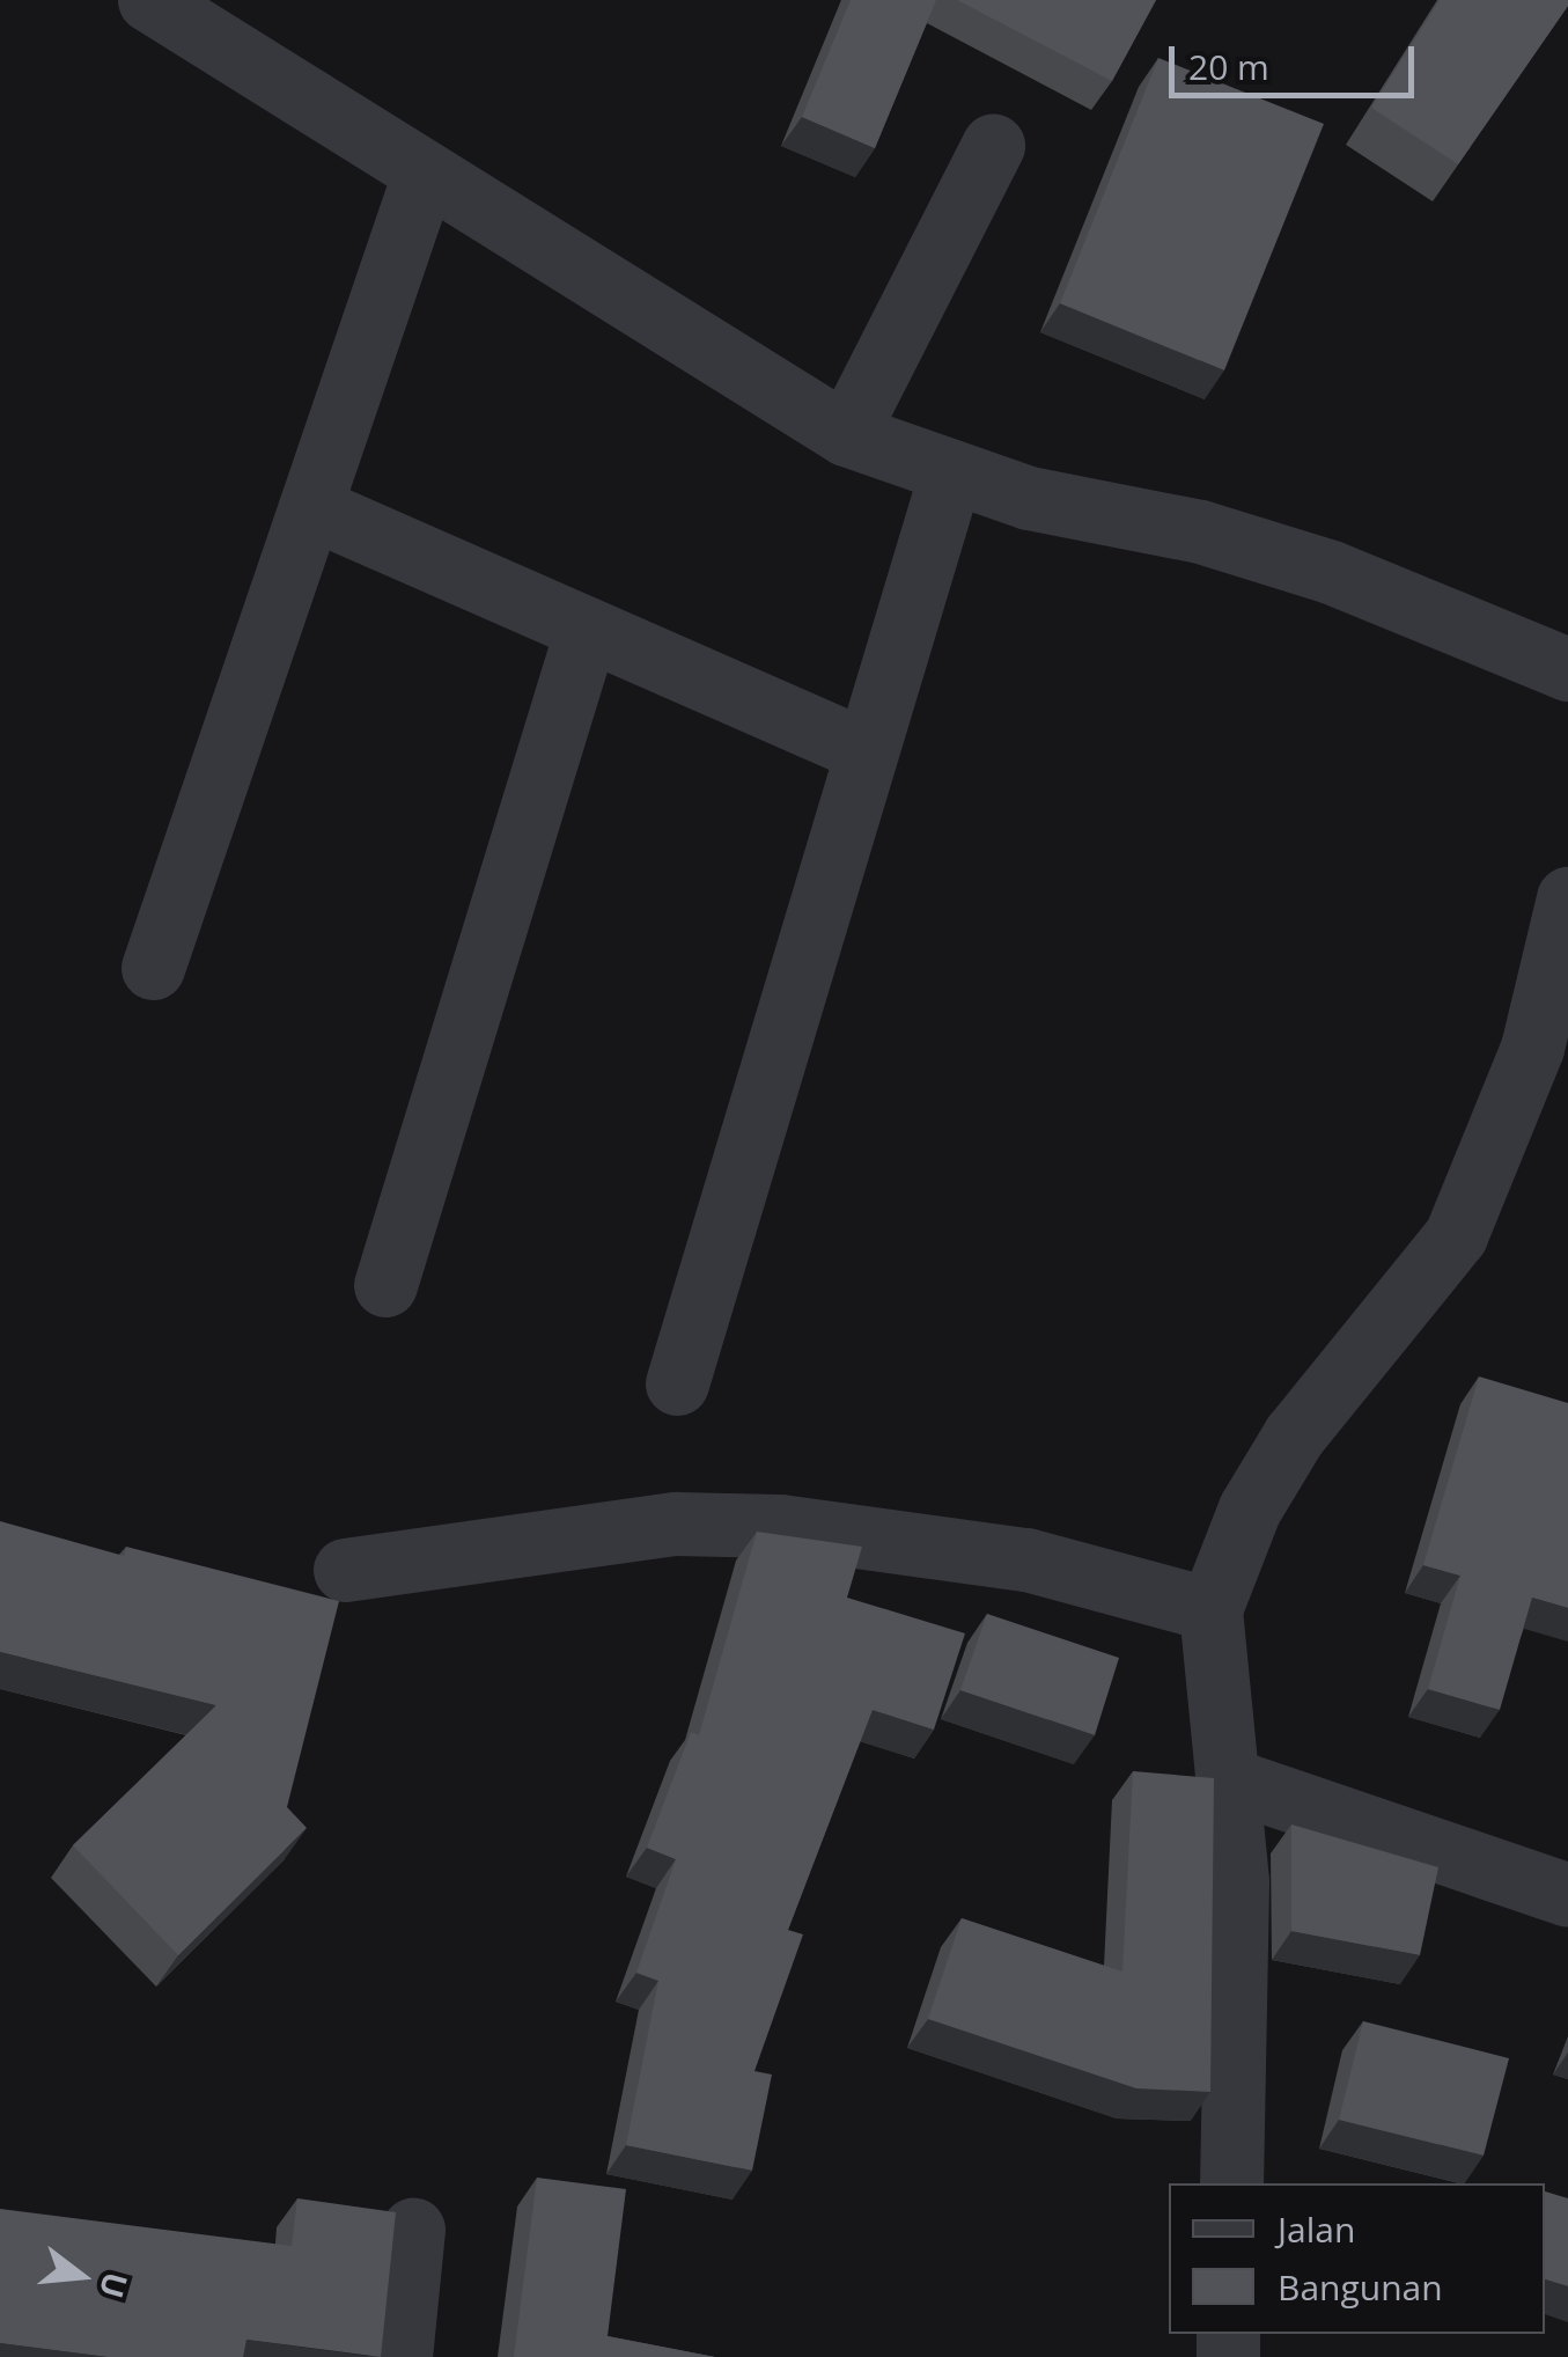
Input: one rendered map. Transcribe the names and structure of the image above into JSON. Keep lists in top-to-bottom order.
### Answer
{
  "legend": ["Jalan", "Bangunan"],
  "scale_bar": "20 m",
  "north": "right"
}
